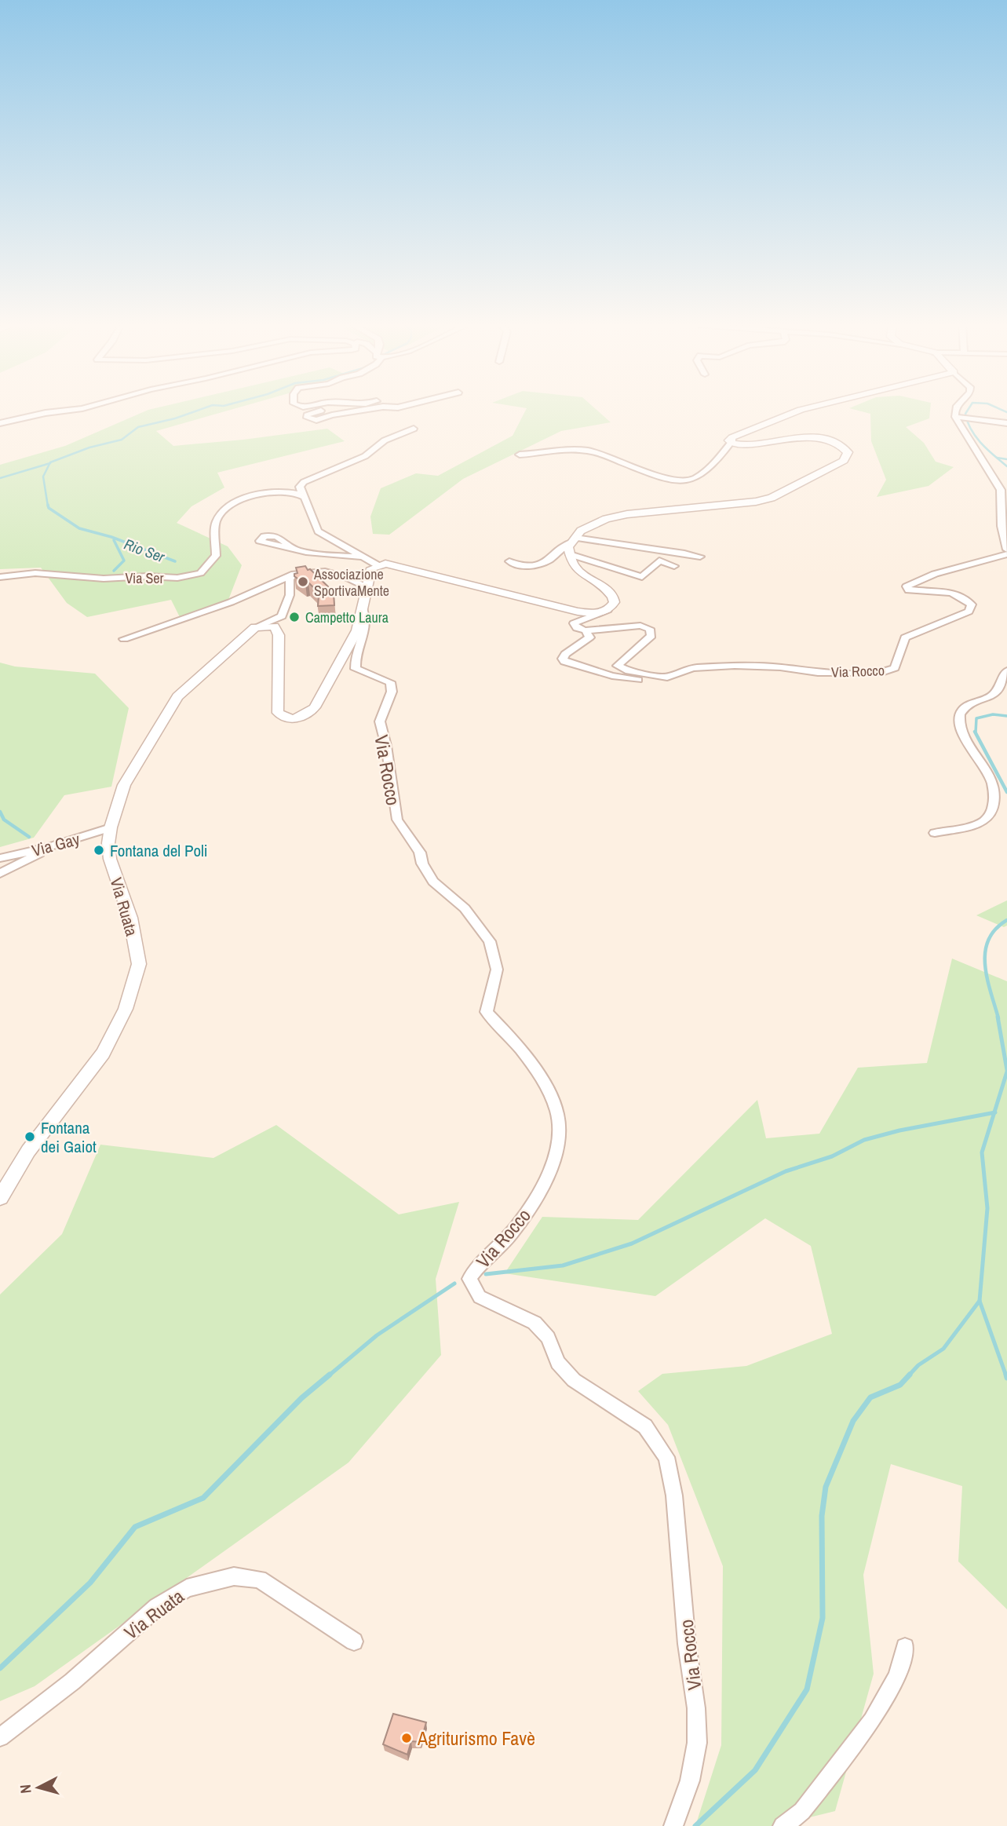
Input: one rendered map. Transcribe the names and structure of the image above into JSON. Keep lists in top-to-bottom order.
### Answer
{
  "streets": {
    "street": [
      "Via Ser",
      "Via Rocco",
      "Via Gay",
      "Via Ruata"
    ]
  },
  "crossings": [
    ["Via Rocco", "Via Ruata"],
    ["Via Gay", "Via Ruata"]
  ],
  "water": ["Rio Ser"],
  "places": [
    "Associazione SportivaMente",
    "Campetto Laura",
    "Fontana del Poli",
    "Fontana dei Gaiot",
    "Agriturismo Favè"
  ],
  "north": "left"
}
